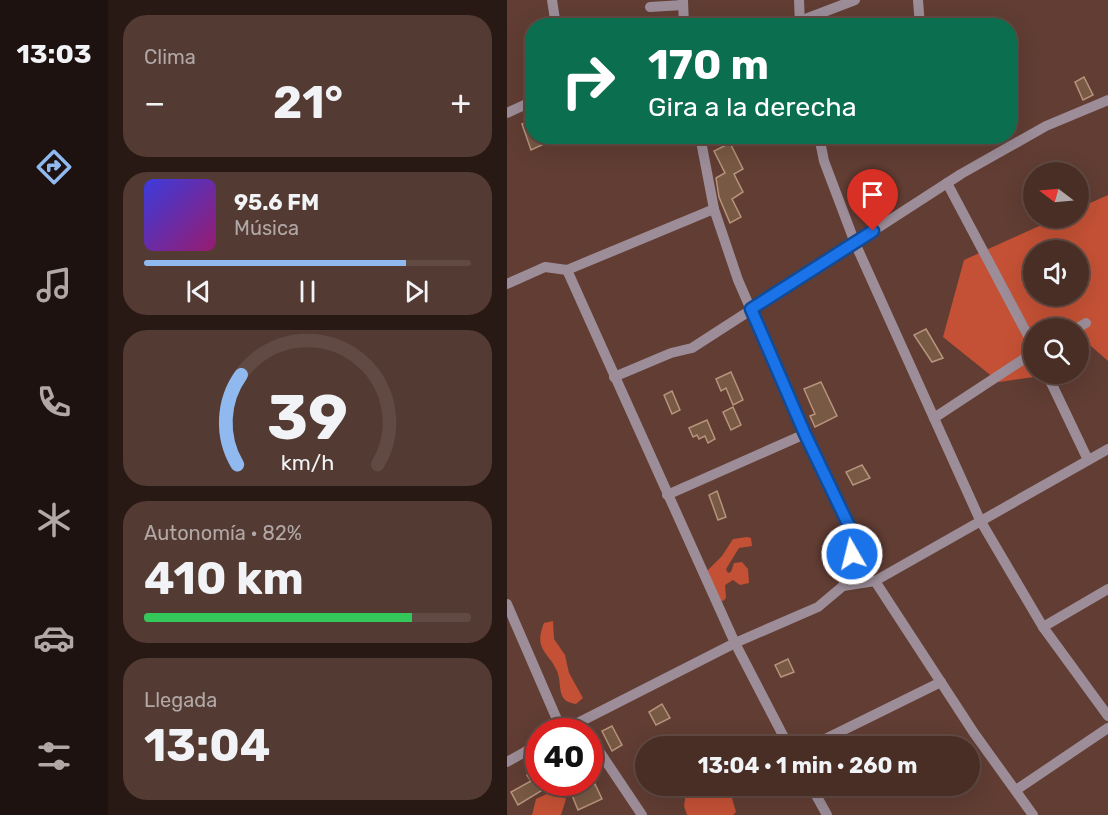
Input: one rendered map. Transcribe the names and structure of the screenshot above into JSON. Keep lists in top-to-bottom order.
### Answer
{
  "north": "left",
  "page": {
    "tabs": "13:03",
    "tile": [
      "Clima",
      ["Autonomía · 82%", "410 km"],
      ["Llegada", "13:04"]
    ],
    "turn": ["170 m", "Gira a la derecha"],
    "heat": ["−", "21°", "+"],
    "song": ["95.6 FM", "Música"],
    "limit": "40",
    "trip": "13:04 · 1 min · 260 m",
    "gauge": ["39", "km/h"]
  }
}
